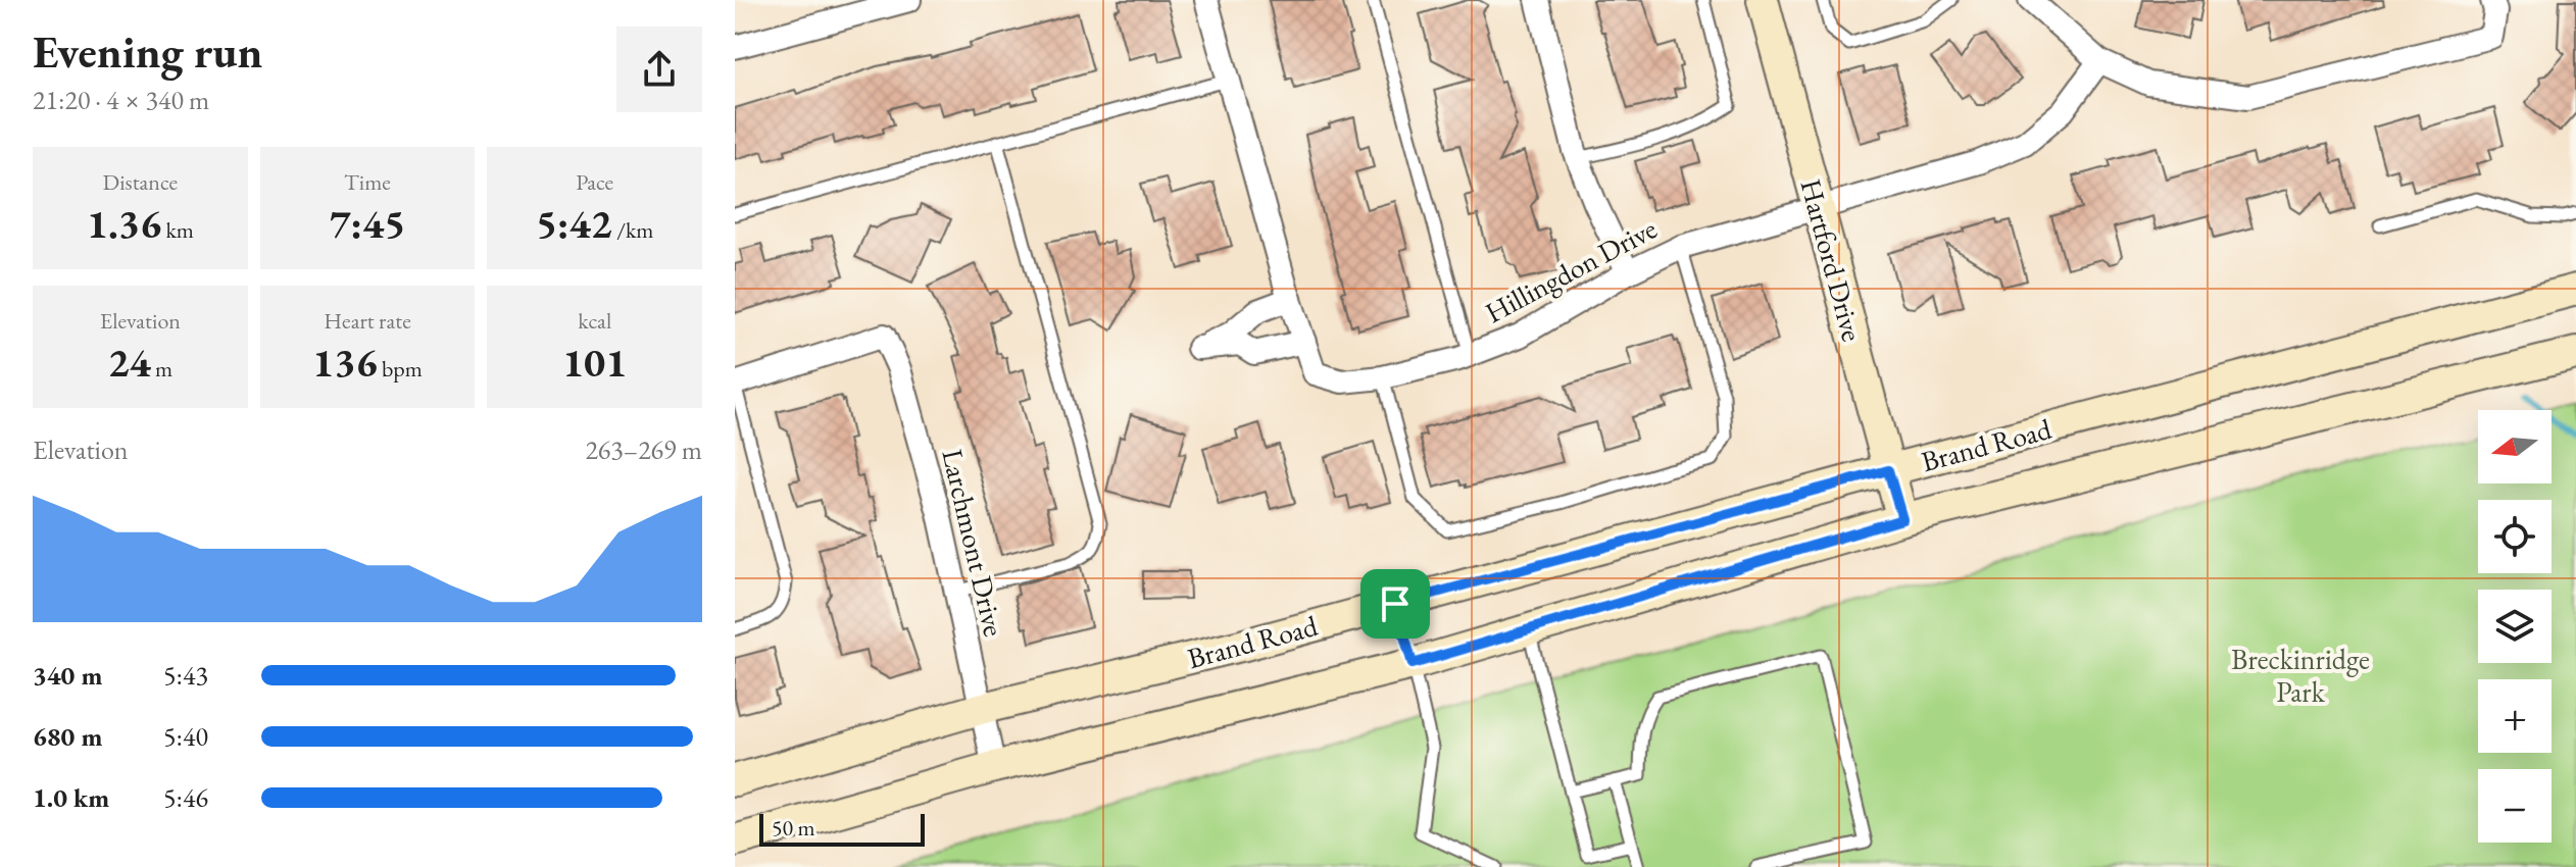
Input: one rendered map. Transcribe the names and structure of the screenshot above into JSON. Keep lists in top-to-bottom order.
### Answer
{
  "streets": {
    "main road": ["Hartford Drive", "Brand Road"],
    "street": ["Hillingdon Drive", "Larchmont Drive"]
  },
  "crossings": [
    ["Hartford Drive", "Hillingdon Drive"],
    ["Hartford Drive", "Brand Road"],
    ["Brand Road", "Larchmont Drive"]
  ],
  "parks": ["Breckinridge Park"],
  "scale_bar": "50 m",
  "north": "left",
  "page": {
    "heading": ["Evening run", "21:20 · 4 × 340 m"],
    "stats": [
      ["Distance", "1.36 km"],
      ["Time", "7:45"],
      ["Pace", "5:42 /km"],
      ["Elevation", "24 m"],
      ["Heart rate", "136 bpm"],
      ["kcal", "101"]
    ],
    "map_buttons": ["+", "−"],
    "chart": ["Elevation", "263–269 m"],
    "list": [
      {
        "name": "340 m",
        "note": "5:43"
      },
      {
        "name": "680 m",
        "note": "5:40"
      },
      {
        "name": "1.0 km",
        "note": "5:46"
      }
    ],
    "scale": "50 m"
  }
}
